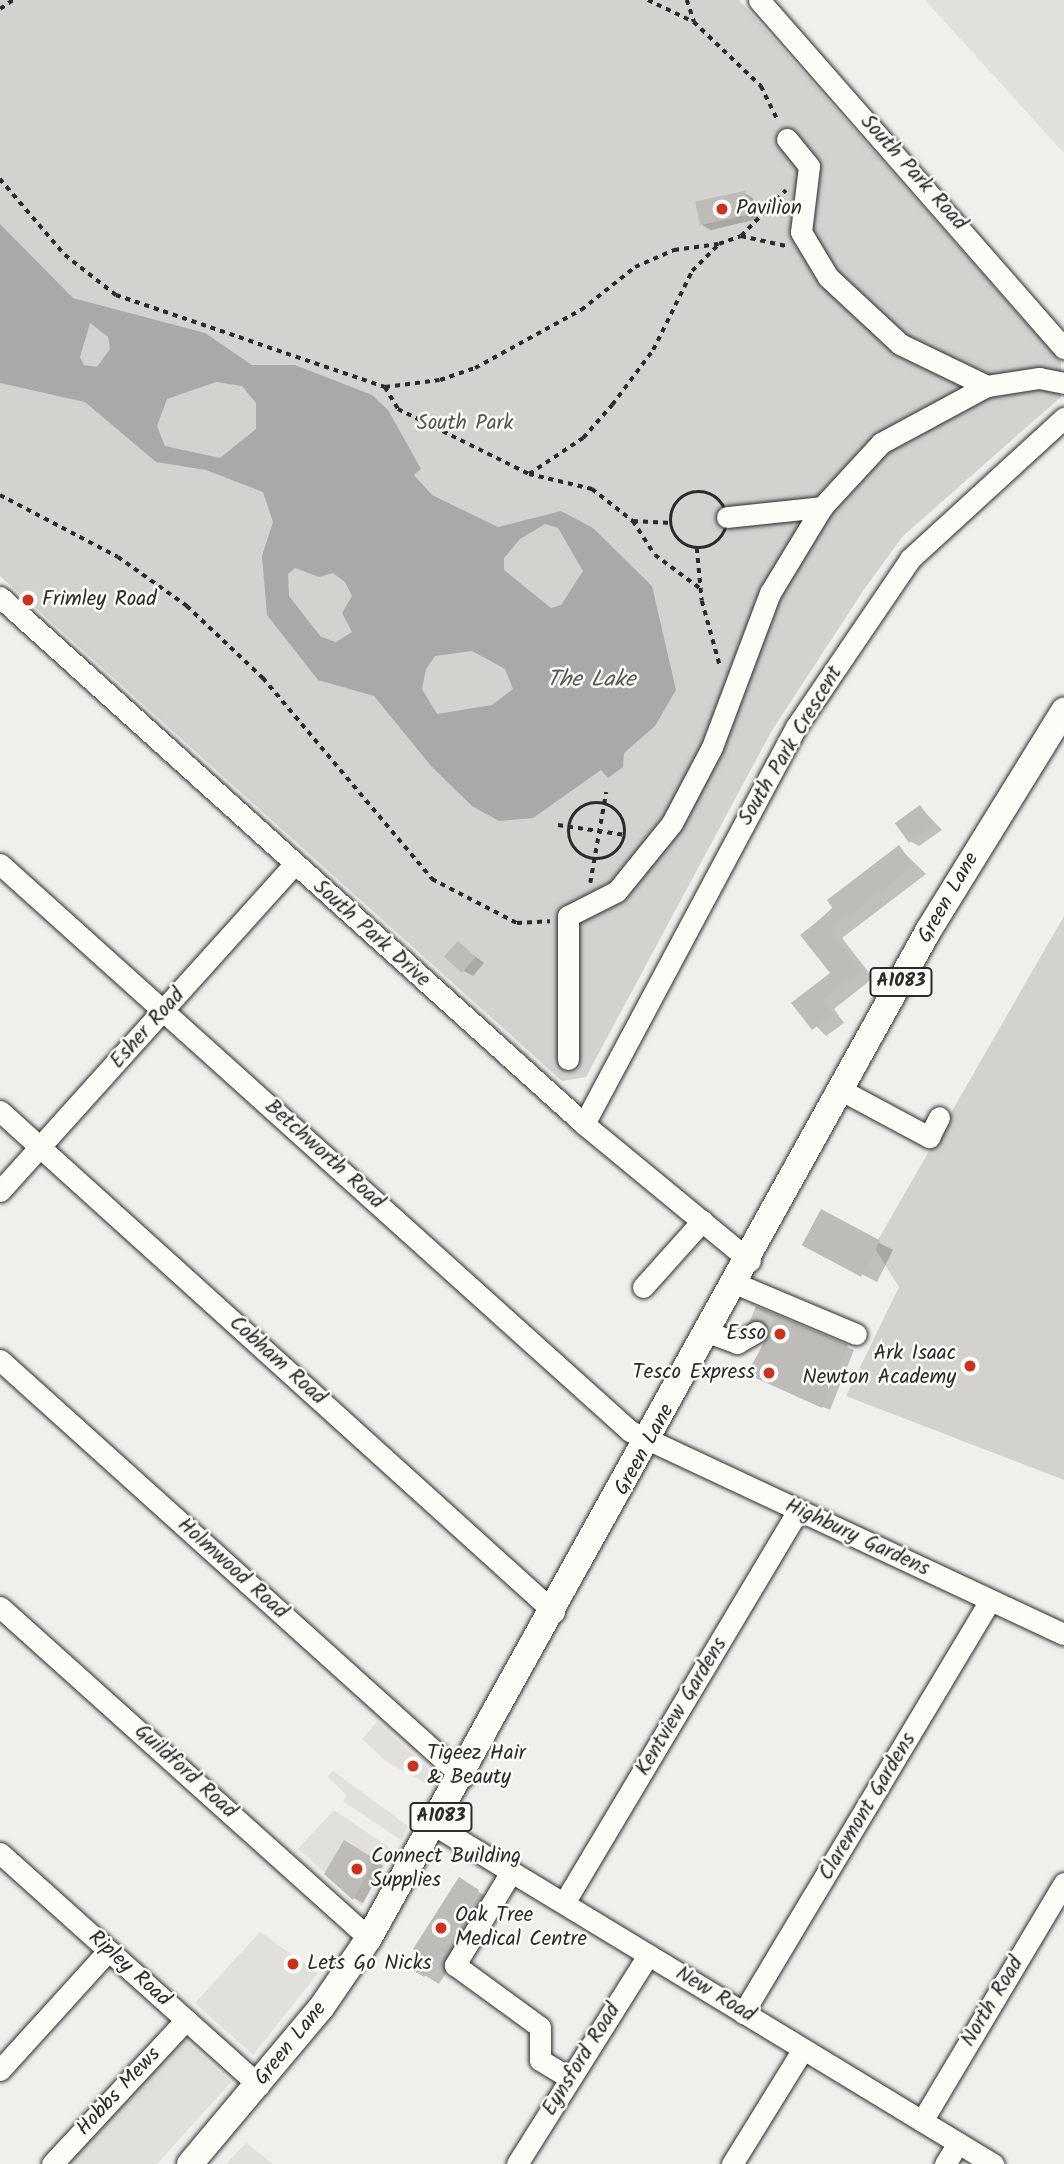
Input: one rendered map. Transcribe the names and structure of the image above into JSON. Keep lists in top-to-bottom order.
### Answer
{
  "streets": {
    "main road": ["Green Lane", "A1083"],
    "street": [
      "South Park Road",
      "South Park Crescent",
      "South Park Drive",
      "Esher Road",
      "Betchworth Road",
      "Cobham Road",
      "Highbury Gardens",
      "Holmwood Road",
      "Kentview Gardens",
      "Guildford Road",
      "Claremont Gardens",
      "Ripley Road",
      "New Road",
      "North Road",
      "Eynsford Road",
      "Hobbs Mews"
    ]
  },
  "crossings": [
    ["South Park Crescent", "South Park Drive"],
    ["Green Lane", "South Park Drive"],
    ["Green Lane", "Betchworth Road"],
    ["Green Lane", "Cobham Road"],
    ["Green Lane", "Highbury Gardens"],
    ["Green Lane", "Holmwood Road"],
    ["Green Lane", "Guildford Road"],
    ["Green Lane", "Ripley Road"],
    ["Green Lane", "New Road"],
    ["South Park Drive", "Esher Road"],
    ["Esher Road", "Betchworth Road"],
    ["Esher Road", "Cobham Road"],
    ["Betchworth Road", "Highbury Gardens"],
    ["Highbury Gardens", "Kentview Gardens"],
    ["Highbury Gardens", "Claremont Gardens"],
    ["Kentview Gardens", "New Road"],
    ["Claremont Gardens", "New Road"],
    ["Ripley Road", "Hobbs Mews"],
    ["New Road", "North Road"],
    ["New Road", "Eynsford Road"]
  ],
  "water": ["The Lake"],
  "parks": ["South Park"],
  "places": [
    "Pavilion",
    "Frimley Road",
    "Esso",
    "Ark Isaac Newton Academy",
    "Tesco Express",
    "Tigeez Hair & Beauty",
    "Connect Building Supplies",
    "Oak Tree Medical Centre",
    "Lets Go Nicks"
  ]
}
